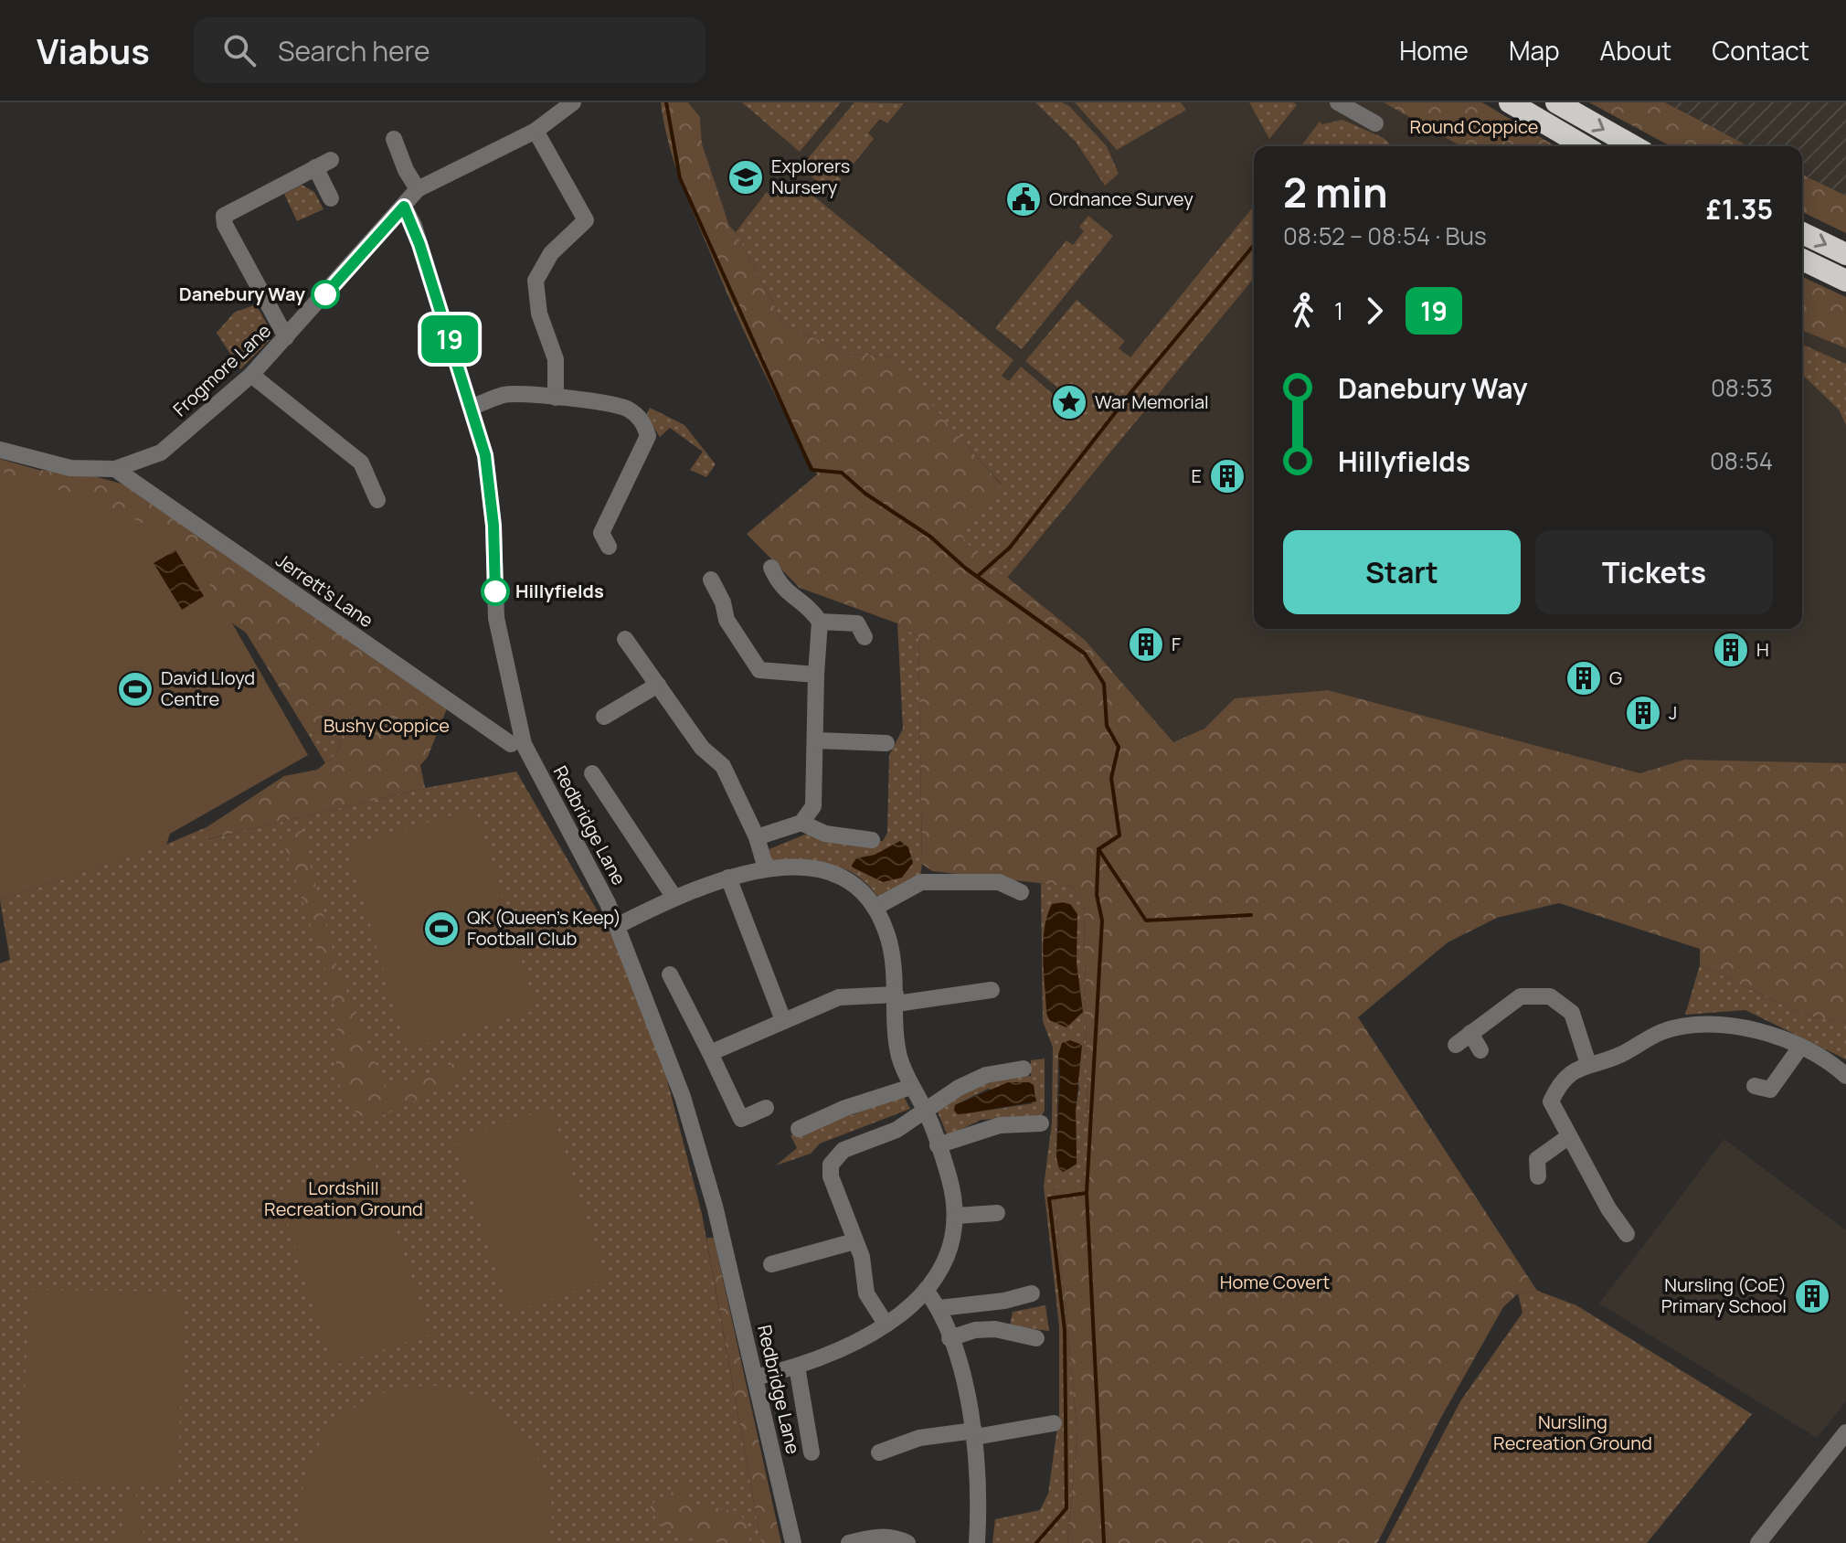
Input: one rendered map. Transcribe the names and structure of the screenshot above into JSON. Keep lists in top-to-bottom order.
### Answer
{
  "streets": {
    "street": ["Frogmore Lane", "Jerrett's Lane", "Redbridge Lane"]
  },
  "crossings": [
    ["Frogmore Lane", "Jerrett's Lane"],
    ["Frogmore Lane", "Redbridge Lane"]
  ],
  "parks": [
    "Round Coppice",
    "Bushy Coppice",
    "Lordshill Recreation Ground",
    "Home Covert",
    "Nursling Recreation Ground"
  ],
  "places": {
    "school or university": ["Explorers Nursery"],
    "public building": ["Ordnance Survey"],
    "other": ["Danebury Way", "Hillyfields"],
    "place": ["War Memorial"],
    "building": [
      "E",
      "F",
      "H",
      "G",
      "J",
      "Nursling (CoE) Primary School"
    ],
    "sports": ["David Lloyd Centre", "QK (Queen's Keep) Football Club"]
  },
  "lines": ["bus line 19"],
  "page": {
    "header": "Viabus",
    "search": "Search here",
    "nav": [
      "Home",
      "Map",
      "About",
      "Contact"
    ],
    "on_map": "19",
    "heading": ["2 min", "08:52 – 08:54 · Bus", "£1.35"],
    "legs": ["1", "19"],
    "list": [
      {
        "name": "Danebury Way",
        "value": "08:53"
      },
      {
        "name": "Hillyfields",
        "value": "08:54"
      }
    ],
    "buttons": ["Start", "Tickets"]
  }
}
